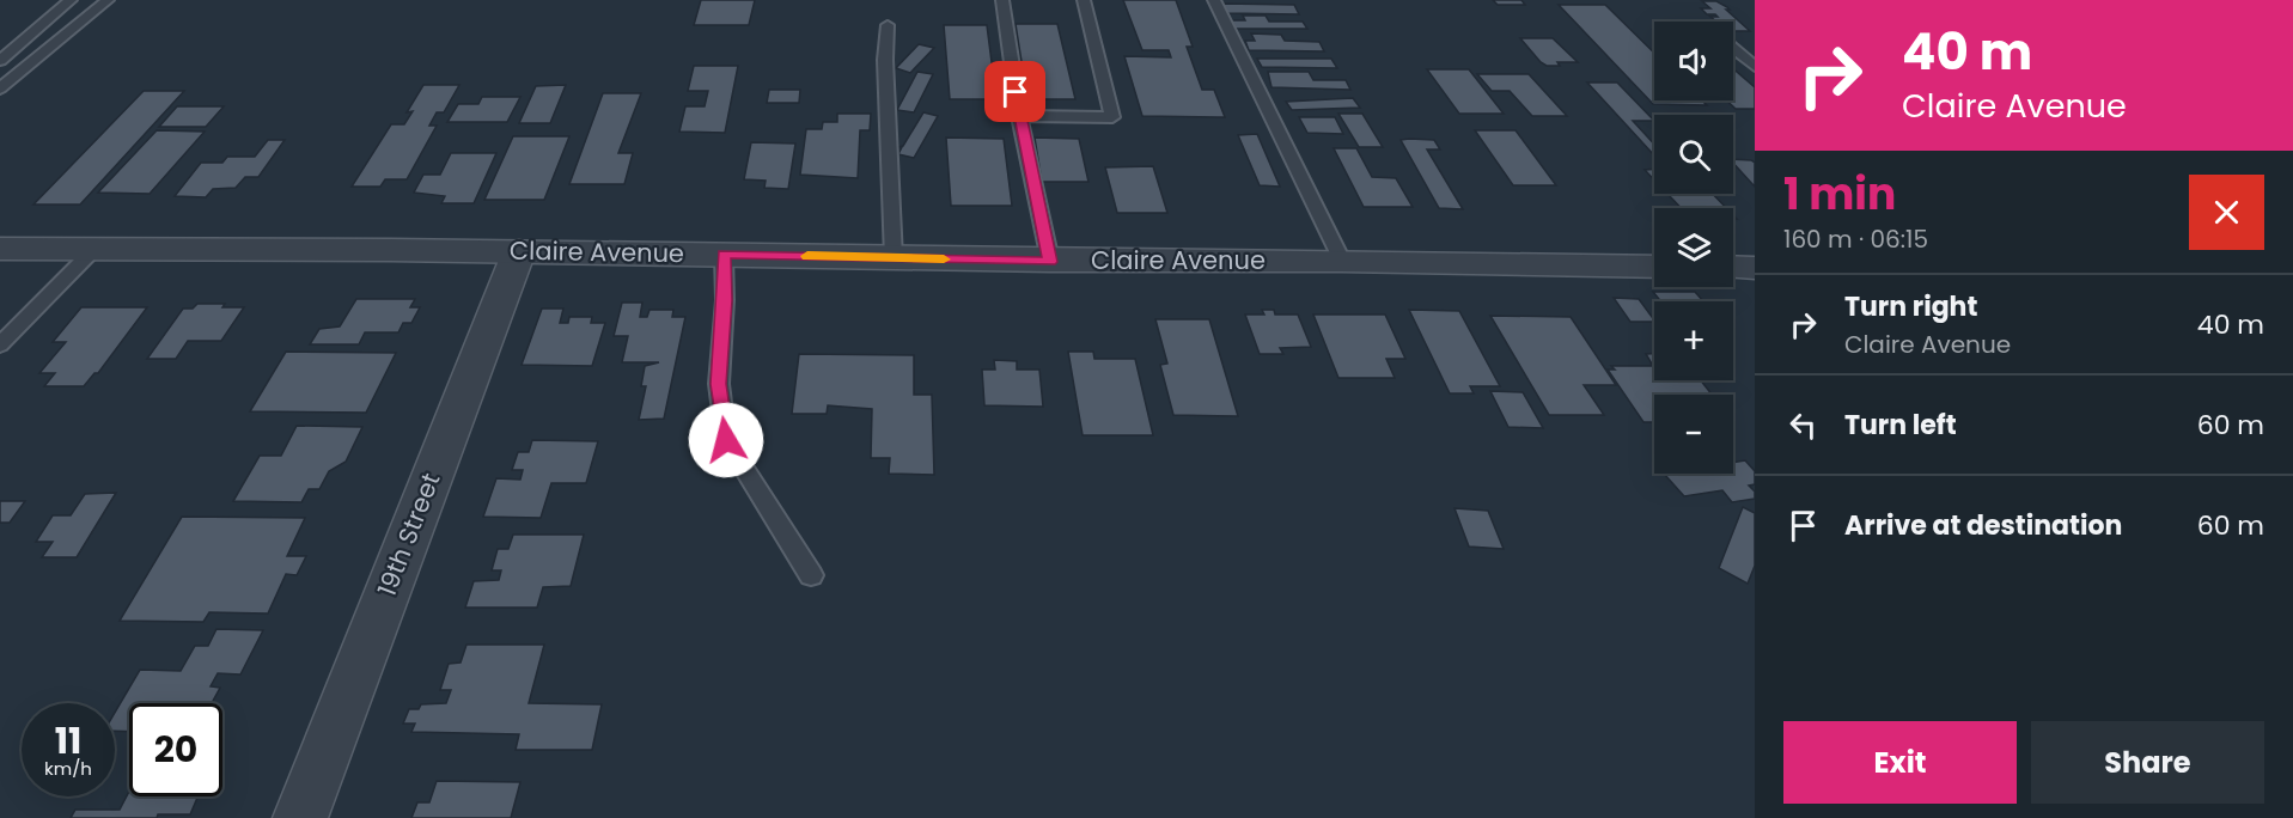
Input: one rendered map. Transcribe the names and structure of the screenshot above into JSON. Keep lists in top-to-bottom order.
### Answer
{
  "streets": {
    "street": ["Claire Avenue", "19th Street"]
  },
  "crossings": [
    ["Claire Avenue", "19th Street"]
  ],
  "page": {
    "turn": ["40 m", "Claire Avenue"],
    "map_buttons": ["+", "−"],
    "heading": ["1 min", "160 m · 06:15"],
    "list": [
      {
        "name": "Turn right",
        "note": "Claire Avenue",
        "value": "40 m"
      },
      {
        "name": "Turn left",
        "value": "60 m"
      },
      {
        "name": "Arrive at destination",
        "value": "60 m"
      }
    ],
    "speed": "11 km/h",
    "limit": "20",
    "buttons": ["Exit", "Share"]
  }
}
